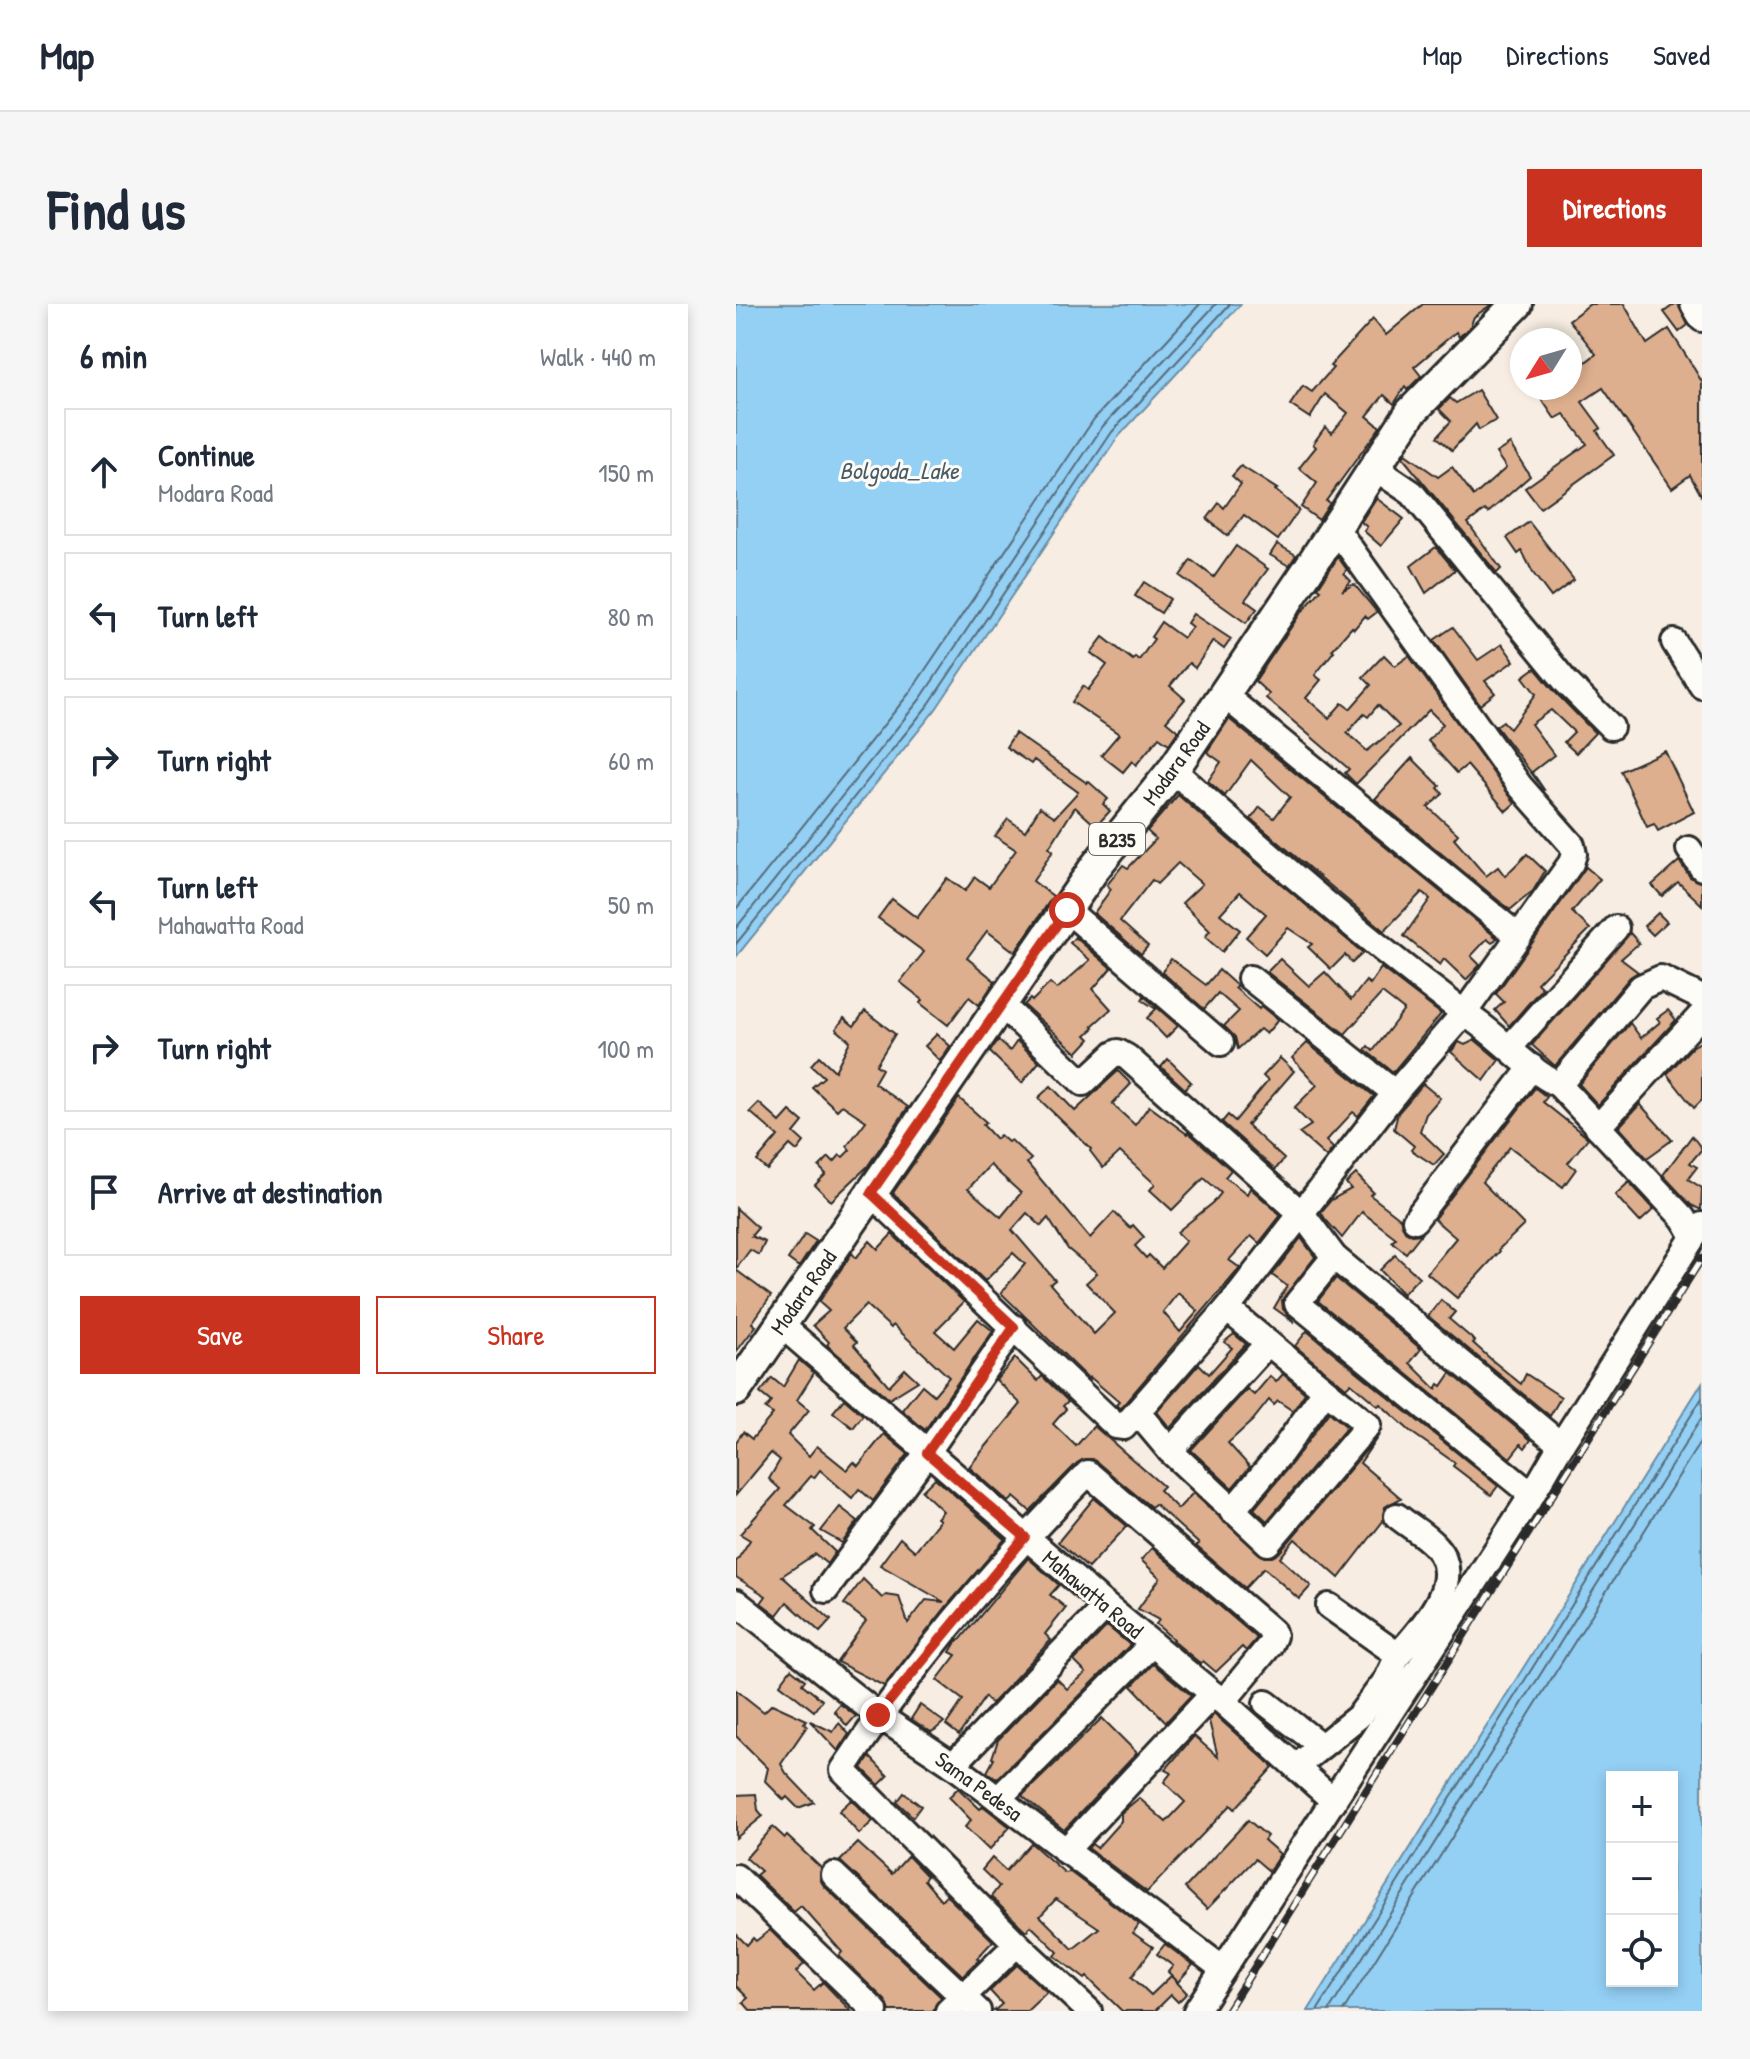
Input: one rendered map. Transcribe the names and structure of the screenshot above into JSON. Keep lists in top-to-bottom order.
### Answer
{
  "streets": {
    "main road": ["Modara Road", "B235"],
    "street": ["Mahawatta Road", "Sama Pedesa"]
  },
  "crossings": [
    ["Modara Road", "Mahawatta Road"]
  ],
  "water": ["Bolgoda_Lake"],
  "north": "bottom left",
  "page": {
    "header": "Map",
    "nav": ["Map", "Directions", "Saved"],
    "buttons": [
      "Directions",
      ["Save", "Share"]
    ],
    "title": "Find us",
    "heading": ["6 min", "Walk · 440 m"],
    "list": [
      ["Continue", "Modara Road", "150 m"],
      ["Turn left", "80 m"],
      ["Turn right", "60 m"],
      ["Turn left", "Mahawatta Road", "50 m"],
      ["Turn right", "100 m"],
      "Arrive at destination"
    ],
    "map_buttons": ["+", "−"]
  }
}
